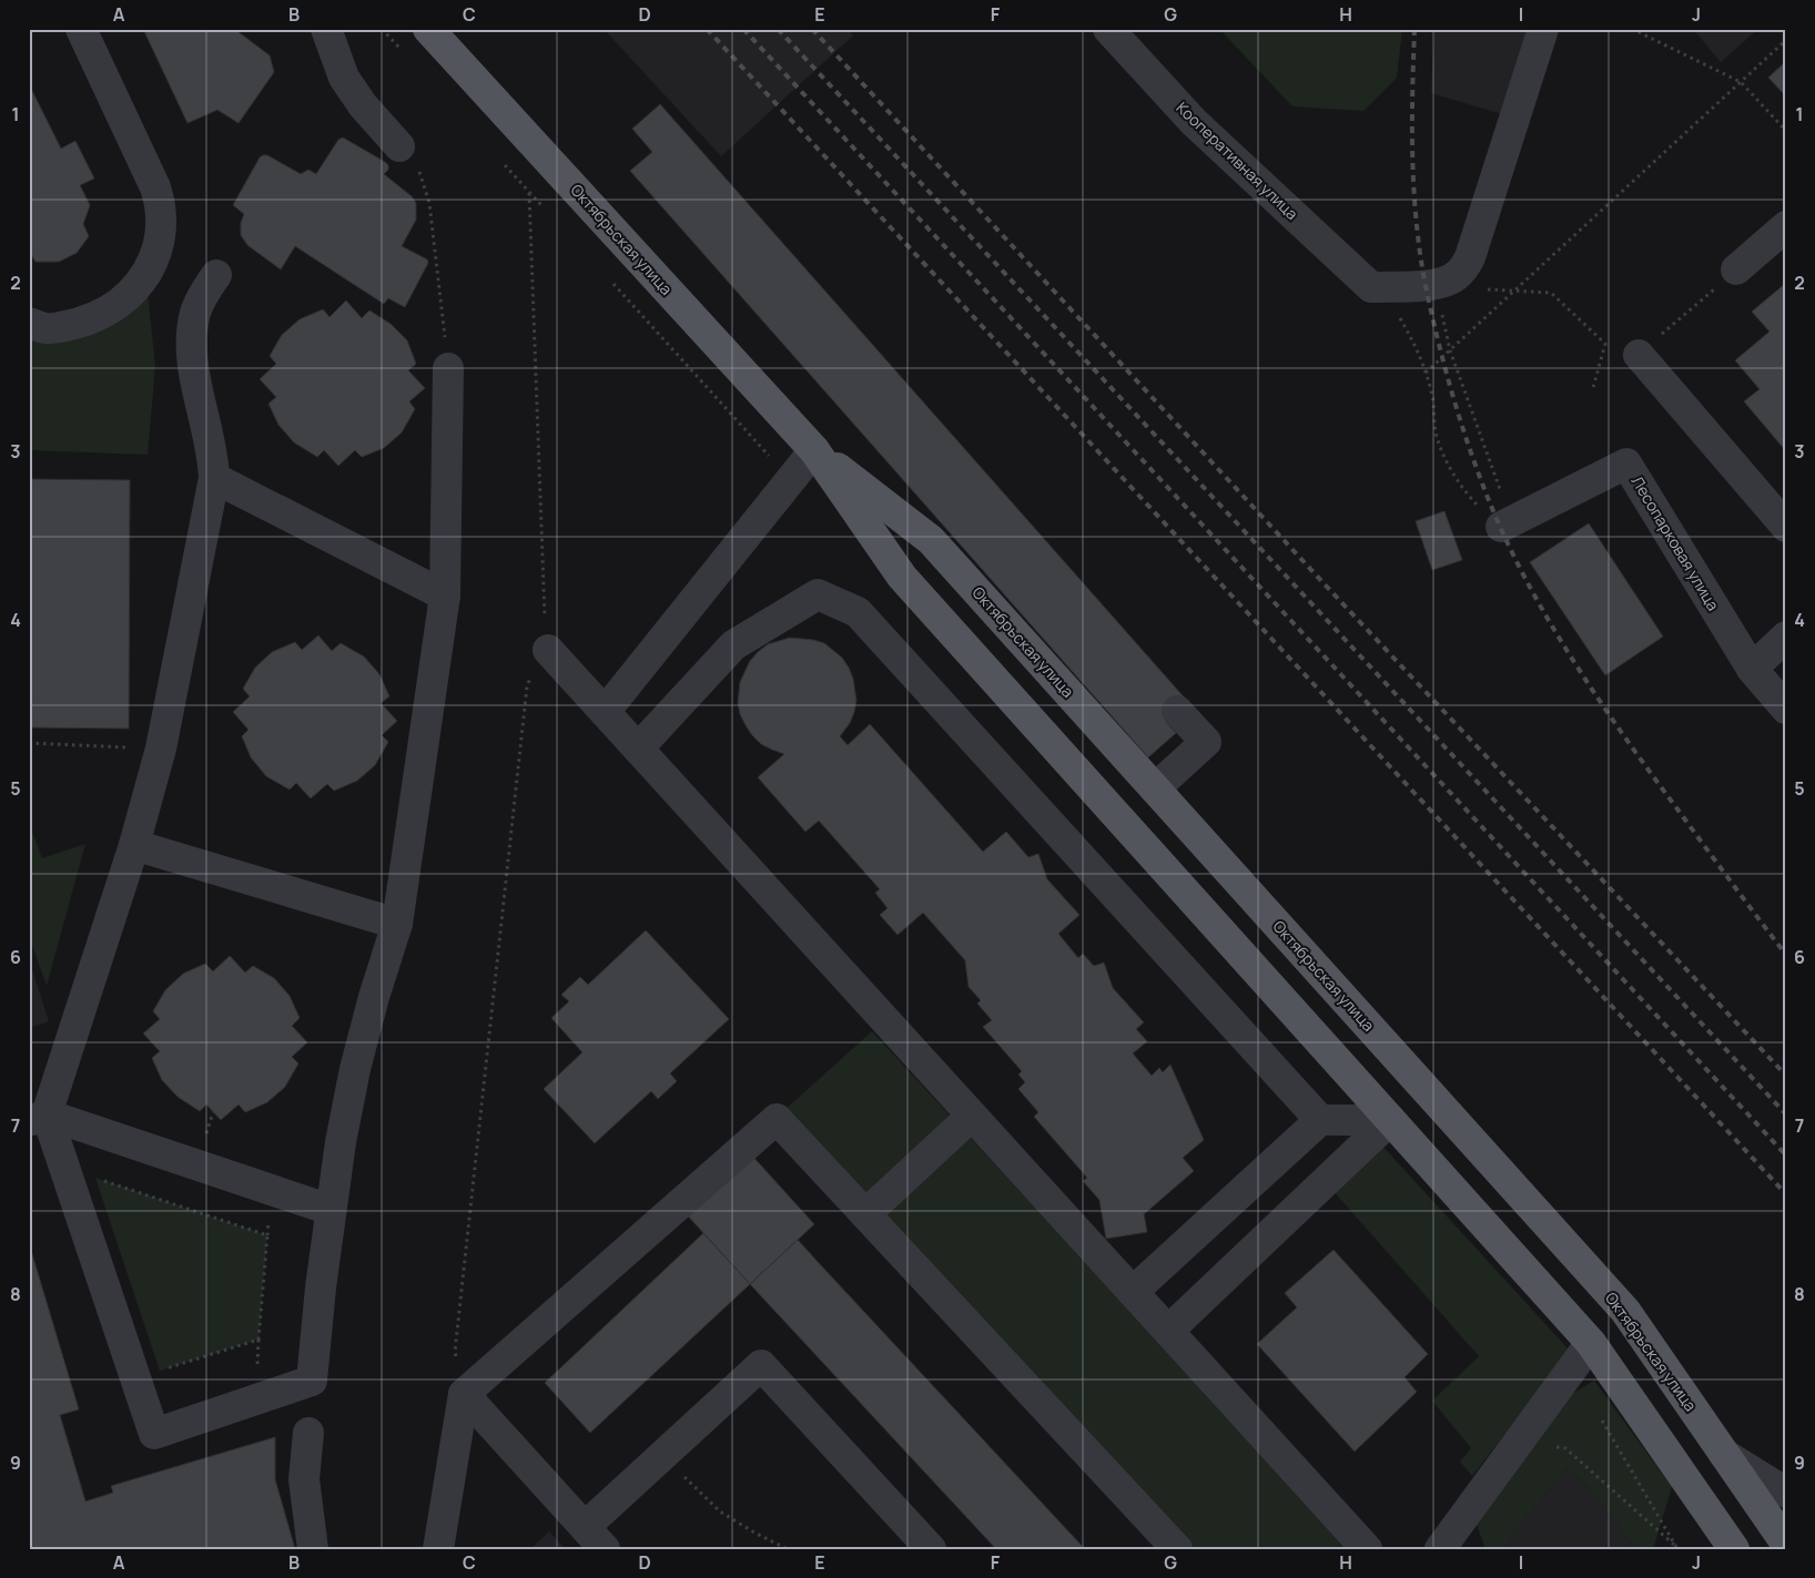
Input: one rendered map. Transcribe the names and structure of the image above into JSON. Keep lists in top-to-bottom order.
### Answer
{
  "streets": {
    "main road": ["Октябрьская улица"],
    "street": ["Кооперативная улица", "Лесопарковая улица"]
  },
  "grid": {
    "columns": [
      "A",
      "B",
      "C",
      "D",
      "E",
      "F",
      "G",
      "H",
      "I",
      "J"
    ],
    "rows": [
      "1",
      "2",
      "3",
      "4",
      "5",
      "6",
      "7",
      "8",
      "9"
    ]
  }
}
